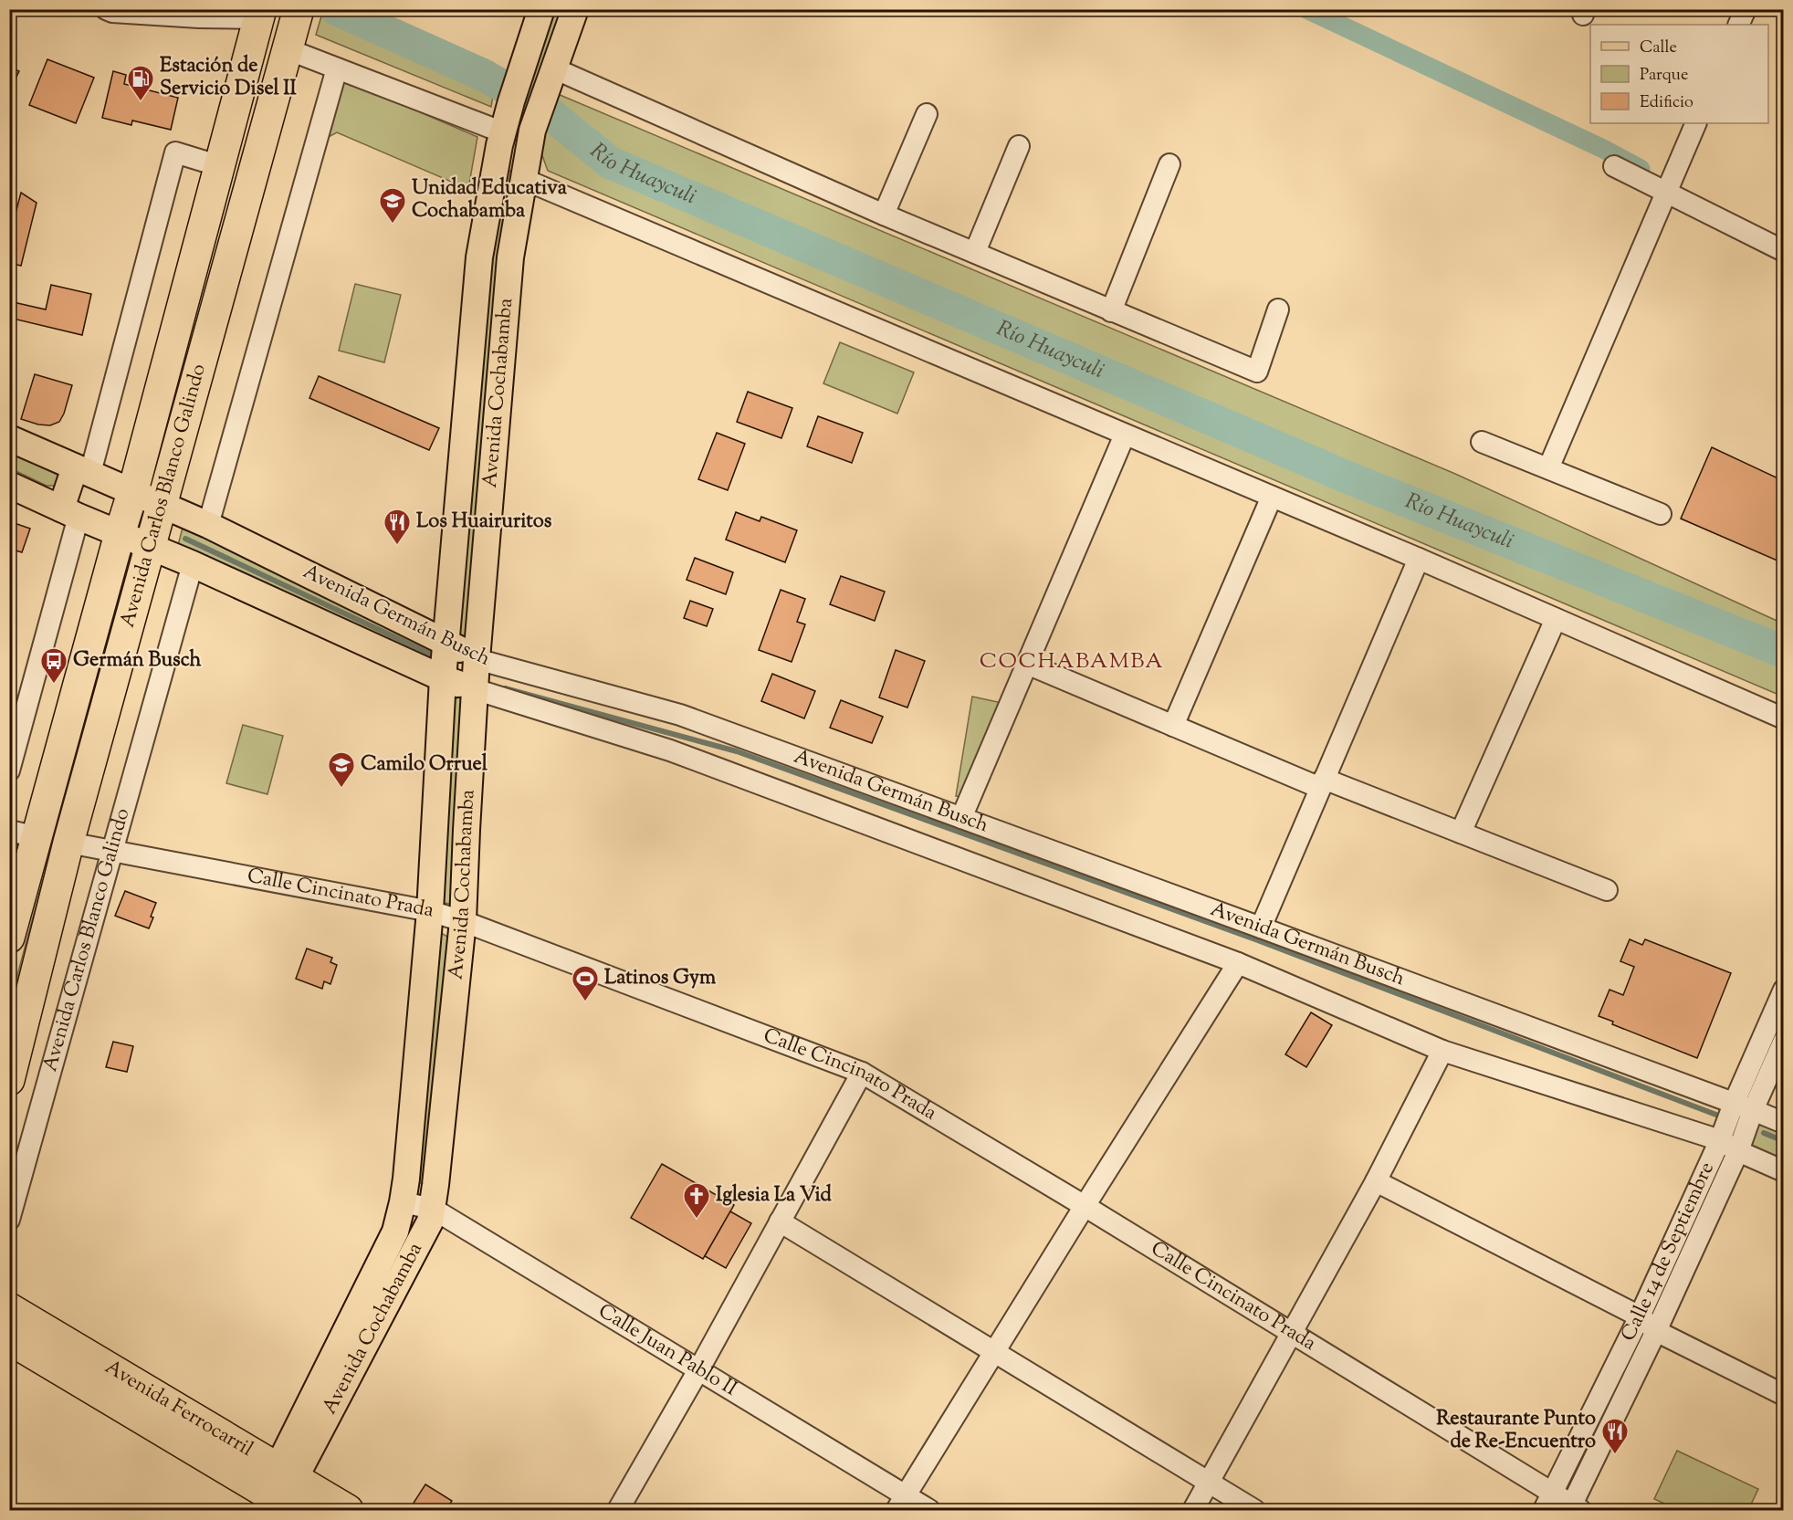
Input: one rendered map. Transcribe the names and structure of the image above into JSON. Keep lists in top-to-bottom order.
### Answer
{
  "streets": {
    "highway": ["Avenida Carlos Blanco Galindo", "Avenida Ferrocarril"],
    "main road": ["Avenida Cochabamba", "Avenida Germán Busch"],
    "street": ["Calle Cincinato Prada", "Calle 14 de Septiembre", "Calle Juan Pablo II"]
  },
  "crossings": [
    ["Avenida Cochabamba", "Avenida Germán Busch"],
    ["Avenida Cochabamba", "Calle Cincinato Prada"],
    ["Avenida Cochabamba", "Calle Juan Pablo II"],
    ["Avenida Cochabamba", "Avenida Ferrocarril"],
    ["Avenida Carlos Blanco Galindo", "Avenida Germán Busch"],
    ["Avenida Carlos Blanco Galindo", "Calle Cincinato Prada"],
    ["Avenida Germán Busch", "Calle 14 de Septiembre"],
    ["Calle Cincinato Prada", "Calle 14 de Septiembre"]
  ],
  "districts": ["COCHABAMBA"],
  "water": ["Río Huayculi"],
  "places": {
    "fuel station": ["Estación de Servicio Disel II"],
    "school or university": ["Unidad Educativa Cochabamba", "Camilo Orruel"],
    "restaurant": ["Los Huairuritos", "Restaurante Punto de Re-Encuentro"],
    "bus stop": ["Germán Busch"],
    "sports": ["Latinos Gym"],
    "church": ["Iglesia La Vid"]
  },
  "legend": ["Calle", "Parque", "Edificio"]
}
